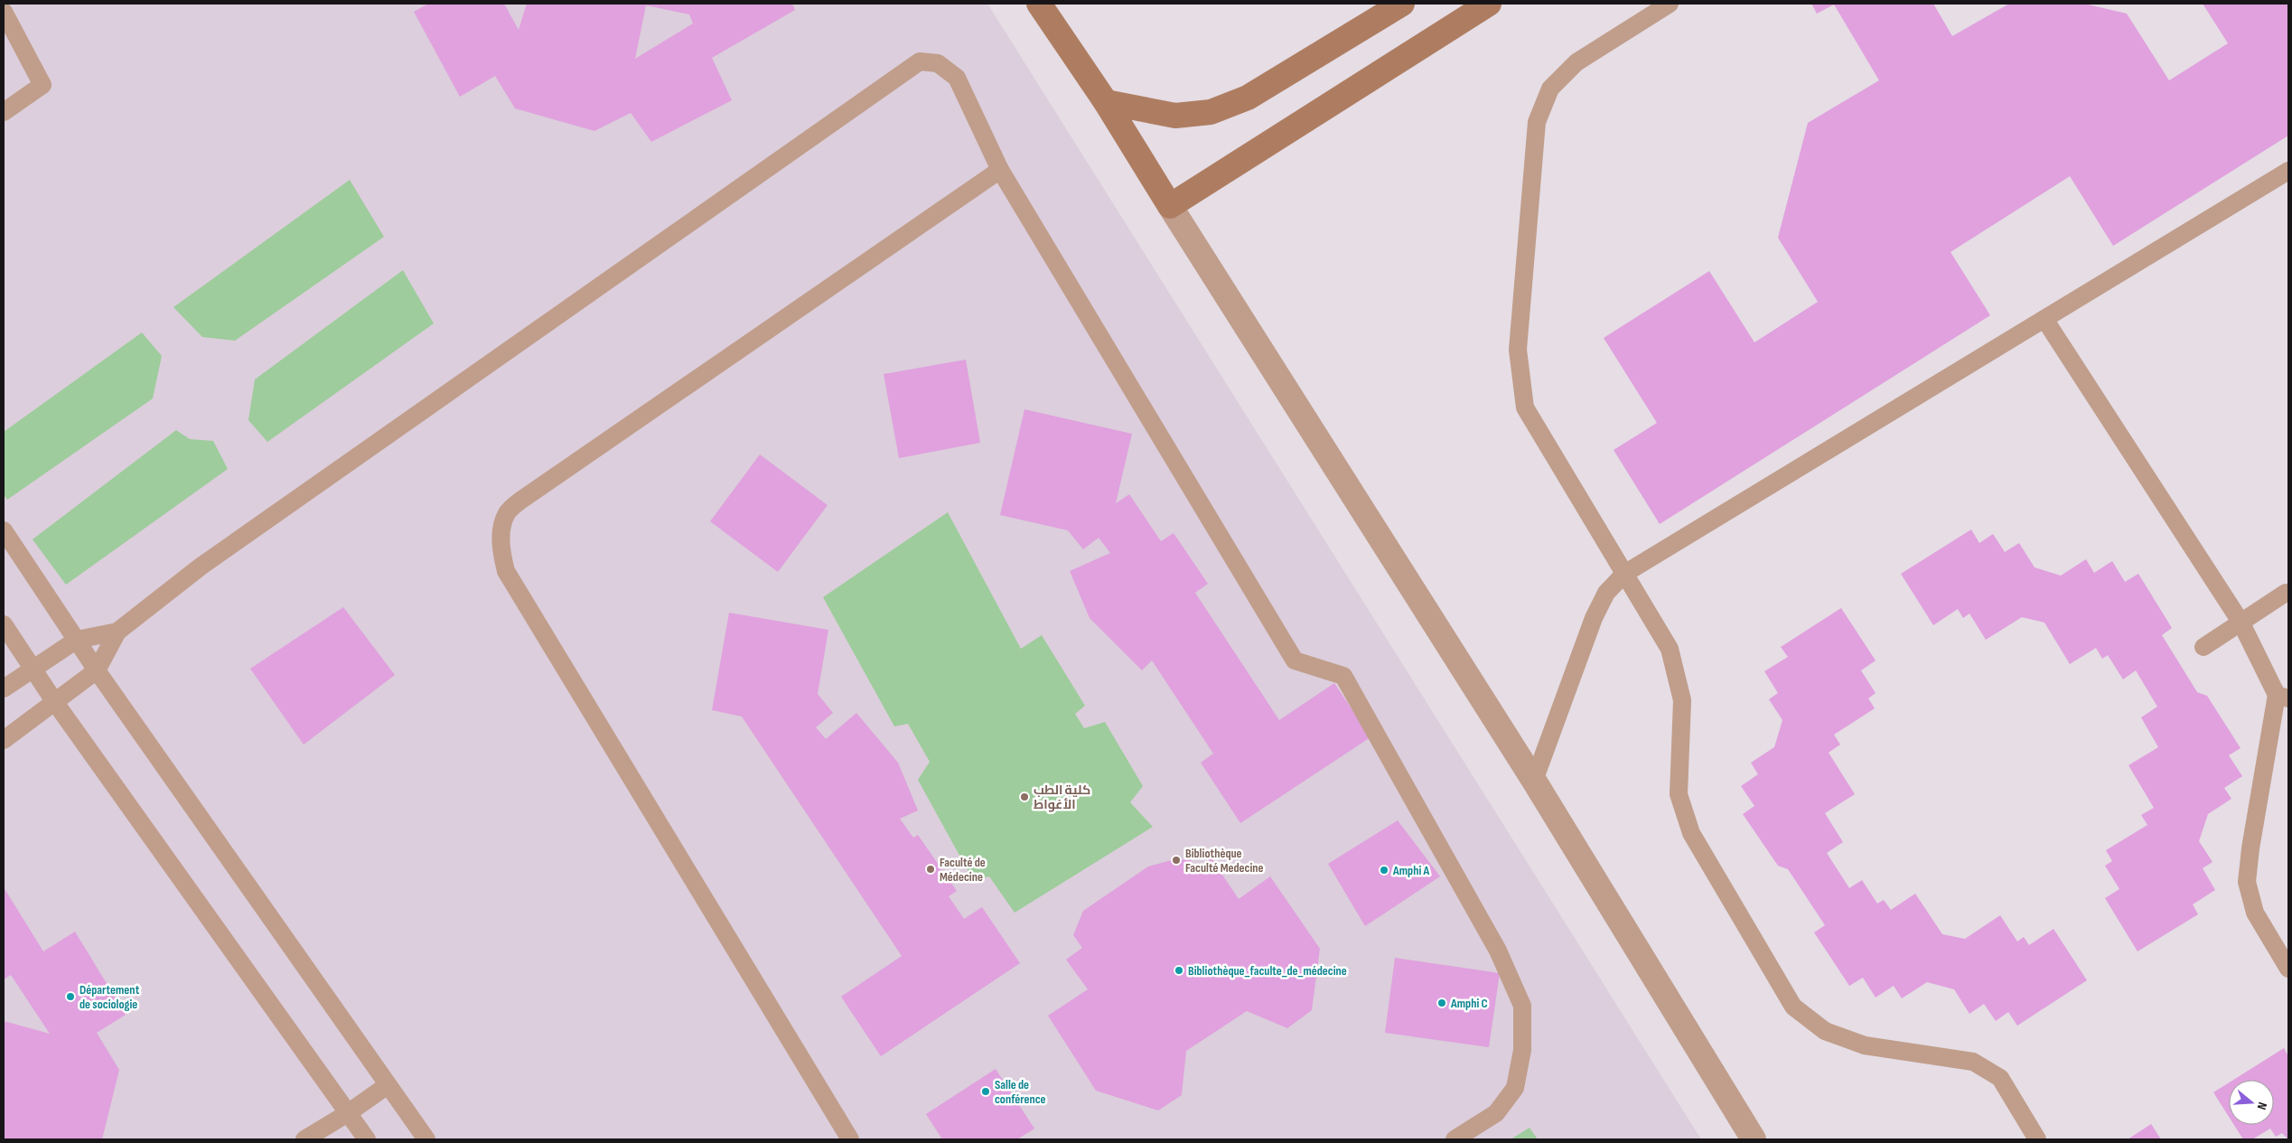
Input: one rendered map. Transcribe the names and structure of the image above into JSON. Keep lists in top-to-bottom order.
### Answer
{
  "places": [
    "كلية الطب الأغواط",
    "Bibliothèque Faculté Medecine",
    "Faculté de Médecine",
    "Amphi A",
    "Bibliothèque_faculte_de_médecine",
    "Département de sociologie",
    "Amphi C",
    "Salle de conférence"
  ],
  "north": "right"
}
